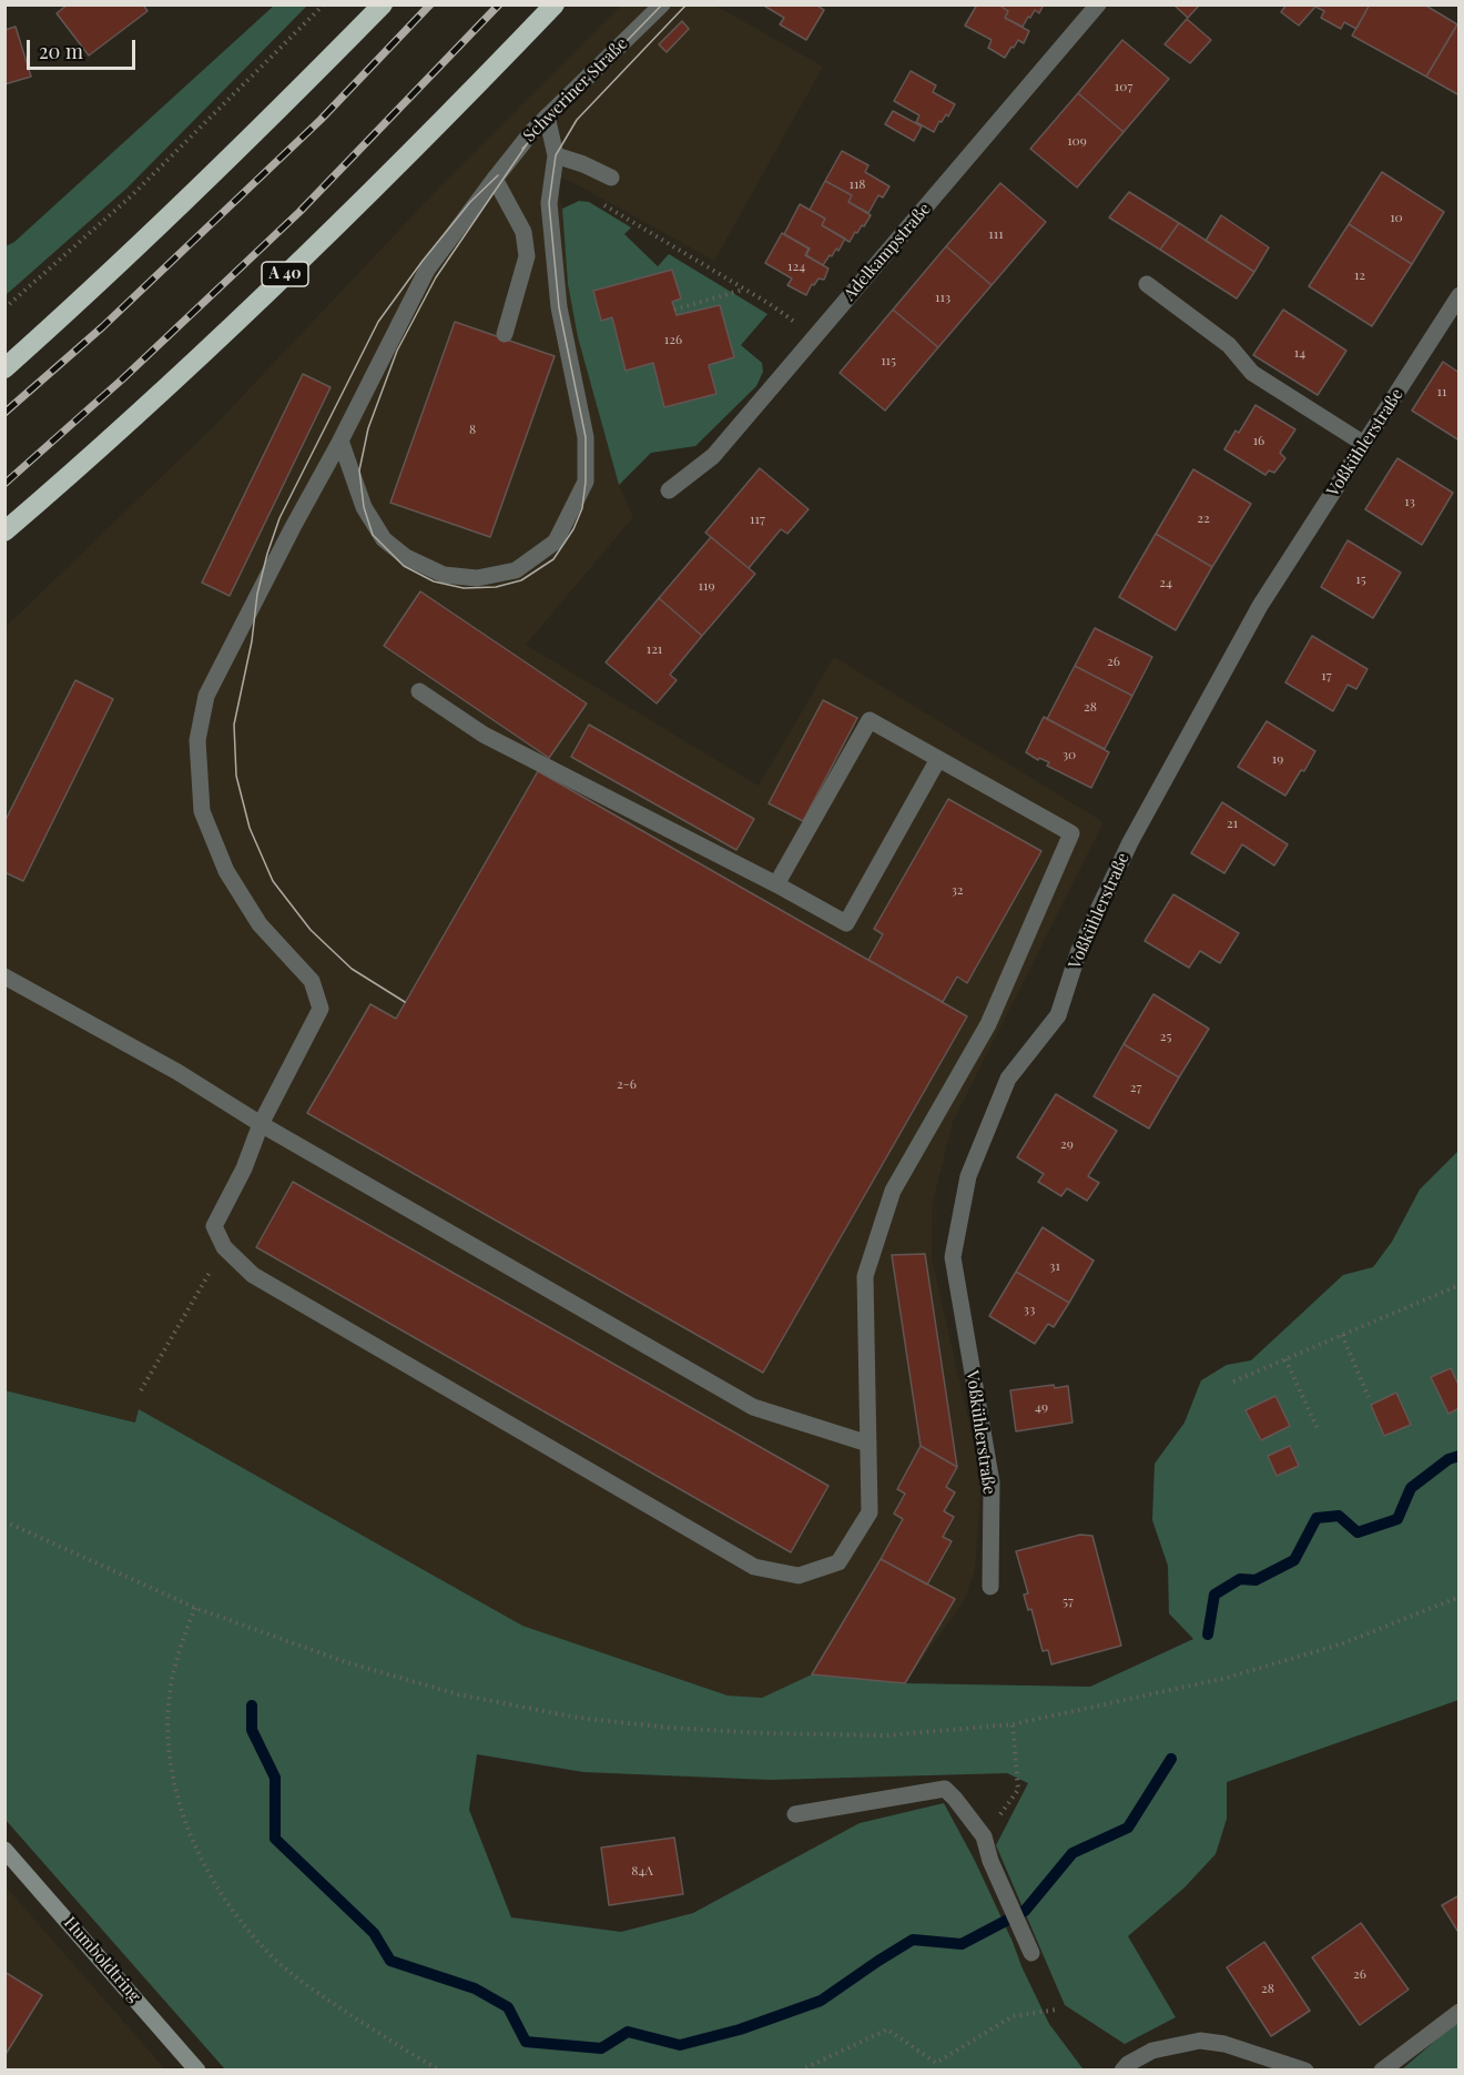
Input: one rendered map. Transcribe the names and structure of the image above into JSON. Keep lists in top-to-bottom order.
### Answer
{
  "streets": {
    "highway": ["A 40"],
    "street": [
      "Schweriner Straße",
      "Adelkampstraße",
      "Voßkühlerstraße",
      "Humboldtring"
    ]
  },
  "house_numbers": [
    "107",
    "109",
    "118",
    "10",
    "111",
    "124",
    "12",
    "113",
    "126",
    "14",
    "115",
    "11",
    "8",
    "16",
    "13",
    "22",
    "117",
    "15",
    "24",
    "119",
    "121",
    "26",
    "17",
    "28",
    "30",
    "19",
    "21",
    "32",
    "25",
    "2-6",
    "27",
    "29",
    "31",
    "33",
    "49",
    "57",
    "84A",
    "26",
    "28"
  ],
  "scale_bar": "20 m"
}
